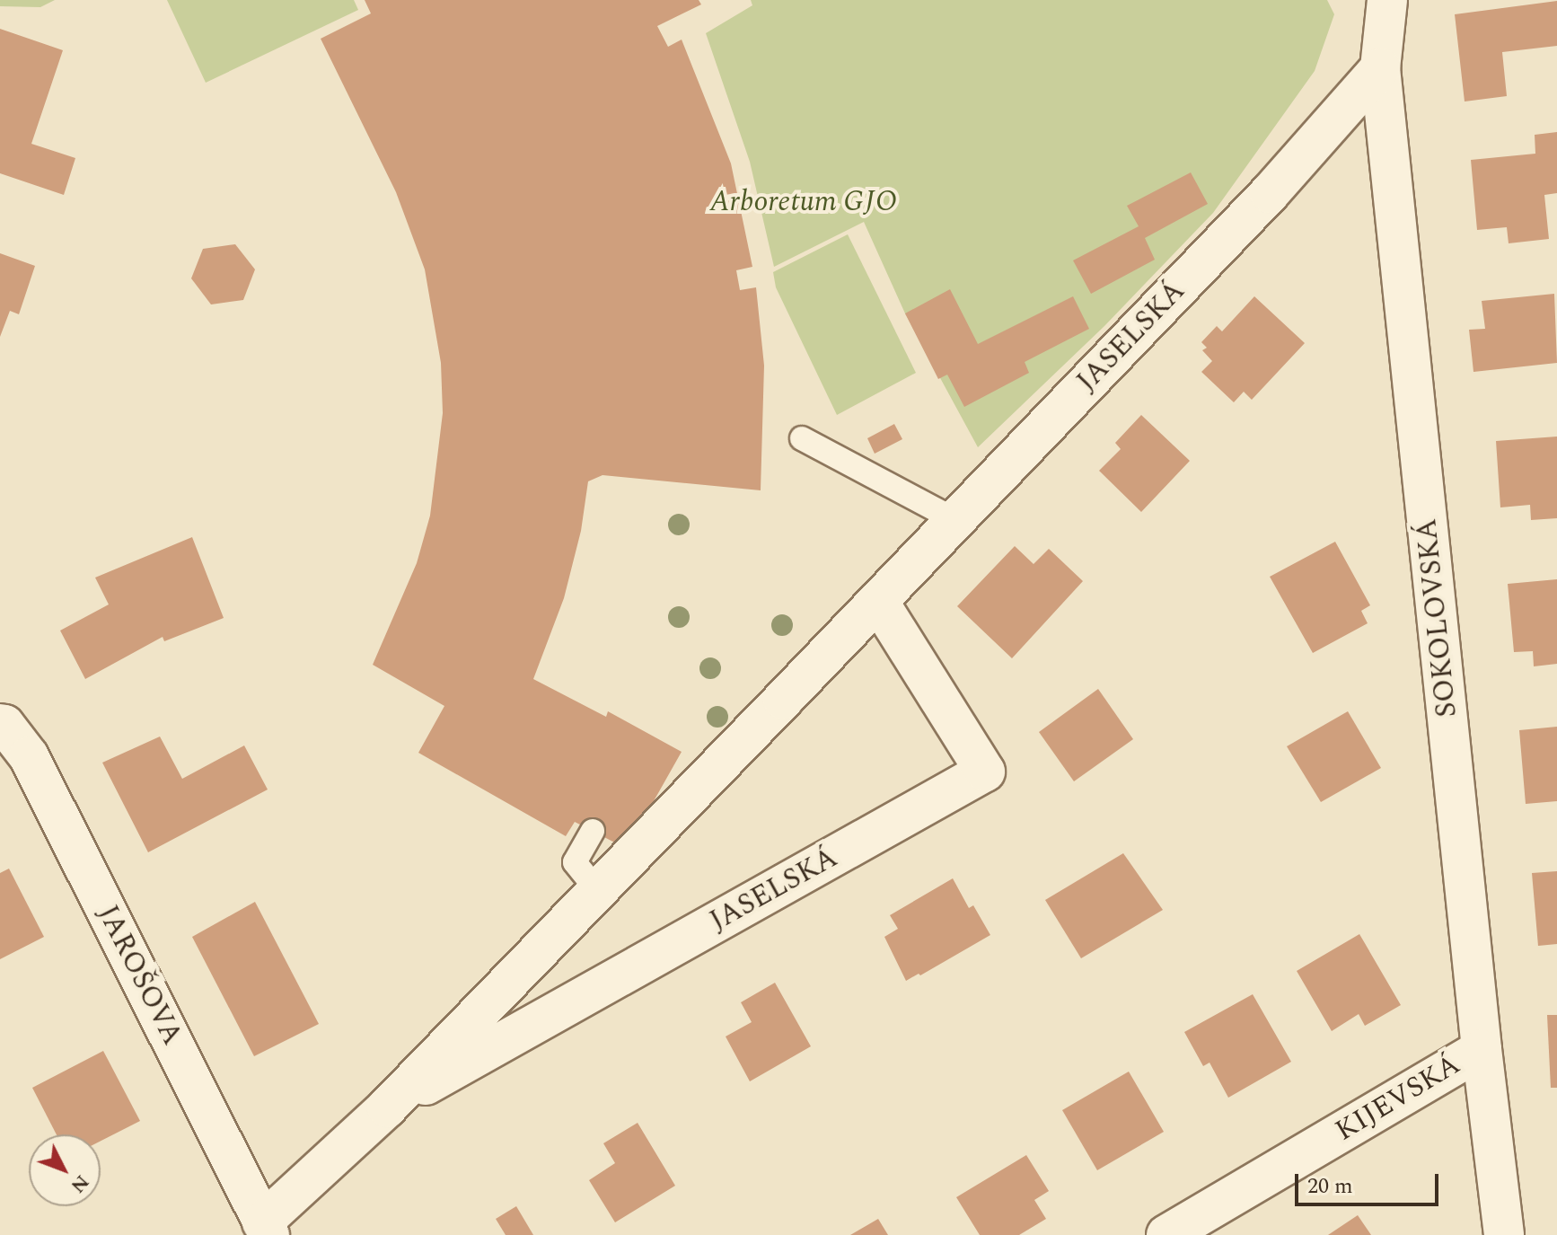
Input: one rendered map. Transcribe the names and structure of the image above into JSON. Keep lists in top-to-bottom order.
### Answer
{
  "streets": {
    "street": [
      "JASELSKÁ",
      "SOKOLOVSKÁ",
      "JAROŠOVA",
      "KIJEVSKÁ"
    ]
  },
  "crossings": [
    ["JASELSKÁ", "SOKOLOVSKÁ"],
    ["JASELSKÁ", "JAROŠOVA"],
    ["SOKOLOVSKÁ", "KIJEVSKÁ"]
  ],
  "parks": ["Arboretum GJO"],
  "scale_bar": "20 m",
  "north": "bottom right"
}
